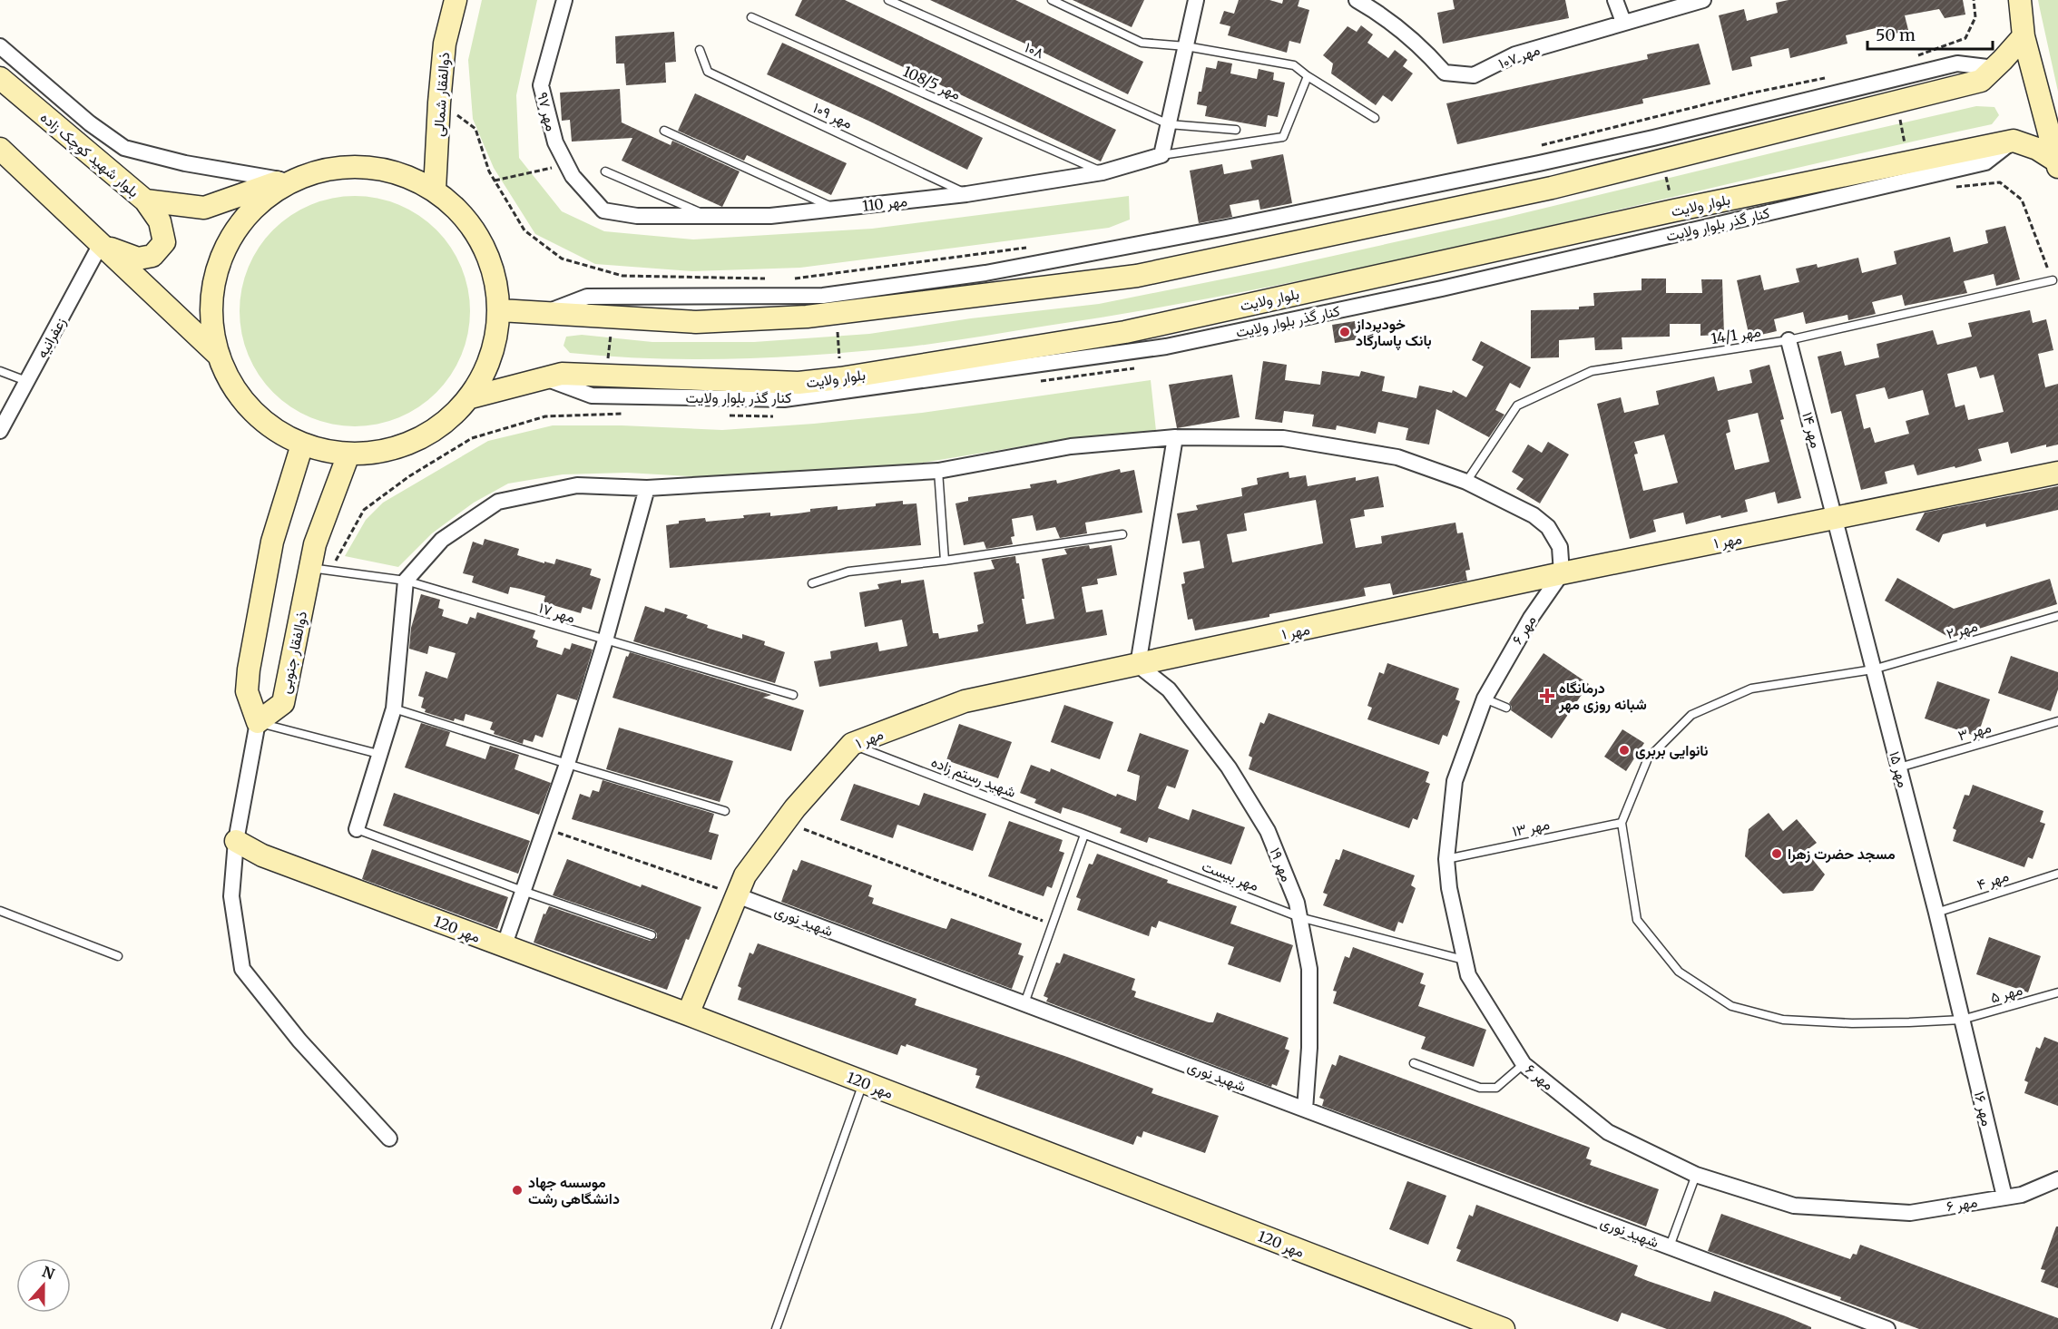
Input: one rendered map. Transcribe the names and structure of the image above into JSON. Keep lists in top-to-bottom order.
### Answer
{
  "streets": {
    "main road": [
      "ذوالفقار شمالی",
      "بلوار شهید کوچک زاده",
      "بلوار ولایت",
      "مهر ۱",
      "ذوالفقار جنوبی",
      "مهر 120"
    ],
    "street": [
      "مهر ۱۰۷",
      "مهر ۹۷",
      "مهر 110",
      "کنار گذر بلوار ولایت",
      "زعفرانیه",
      "مهر ۱۴",
      "مهر ۶",
      "مهر ۱۵",
      "مهر ۱۹",
      "شهید نوری",
      "مهر ۱۶"
    ],
    "lane": [
      "۱۰۸",
      "مهر 108/5",
      "مهر ۱۰۹",
      "مهر 14/1",
      "مهر ۱۷",
      "مهر ۲",
      "مهر ۳",
      "شهید رستم زاده",
      "مهر ۱۳",
      "مهر بیست",
      "مهر ۴",
      "مهر ۵"
    ]
  },
  "crossings": [
    ["مهر 108/5", "مهر 110"],
    ["ذوالفقار شمالی", "بلوار شهید کوچک زاده"],
    ["مهر ۹۷", "مهر 110"],
    ["مهر ۱۰۹", "مهر 110"],
    ["بلوار شهید کوچک زاده", "بلوار ولایت"],
    ["بلوار ولایت", "کنار گذر بلوار ولایت"],
    ["مهر 14/1", "مهر ۱۴"],
    ["مهر ۱۴", "مهر ۱"],
    ["مهر ۱۴", "مهر ۱۵"],
    ["مهر ۱", "مهر ۶"],
    ["مهر ۱", "مهر ۱۵"],
    ["مهر ۱", "شهید رستم زاده"],
    ["مهر ۱", "مهر ۱۹"],
    ["مهر ۱", "شهید نوری"],
    ["مهر ۱", "مهر 120"],
    ["مهر ۱۷", "ذوالفقار جنوبی"],
    ["مهر ۶", "مهر ۱۳"],
    ["مهر ۶", "مهر بیست"],
    ["مهر ۶", "مهر ۱۶"],
    ["مهر ۲", "مهر ۱۵"],
    ["مهر ۲", "مهر ۱۳"],
    ["مهر ۲", "مهر ۵"],
    ["مهر ۳", "مهر ۱۵"],
    ["مهر ۱۵", "مهر ۴"],
    ["مهر ۱۵", "مهر ۵"],
    ["مهر ۱۵", "مهر ۱۶"],
    ["شهید رستم زاده", "مهر بیست"],
    ["مهر ۱۳", "مهر ۵"],
    ["مهر ۱۹", "مهر بیست"],
    ["مهر ۱۹", "شهید نوری"],
    ["مهر ۵", "مهر ۱۶"]
  ],
  "places": {
    "other": [
      "خودپرداز بانک پاسارگاد",
      "نانوایی بربری",
      "مسجد حضرت زهرا",
      "موسسه جهاد دانشگاهی رشت"
    ],
    "health": ["درمانگاه شبانه روزی مهر"]
  },
  "scale_bar": "50 m",
  "north": "top"
}
